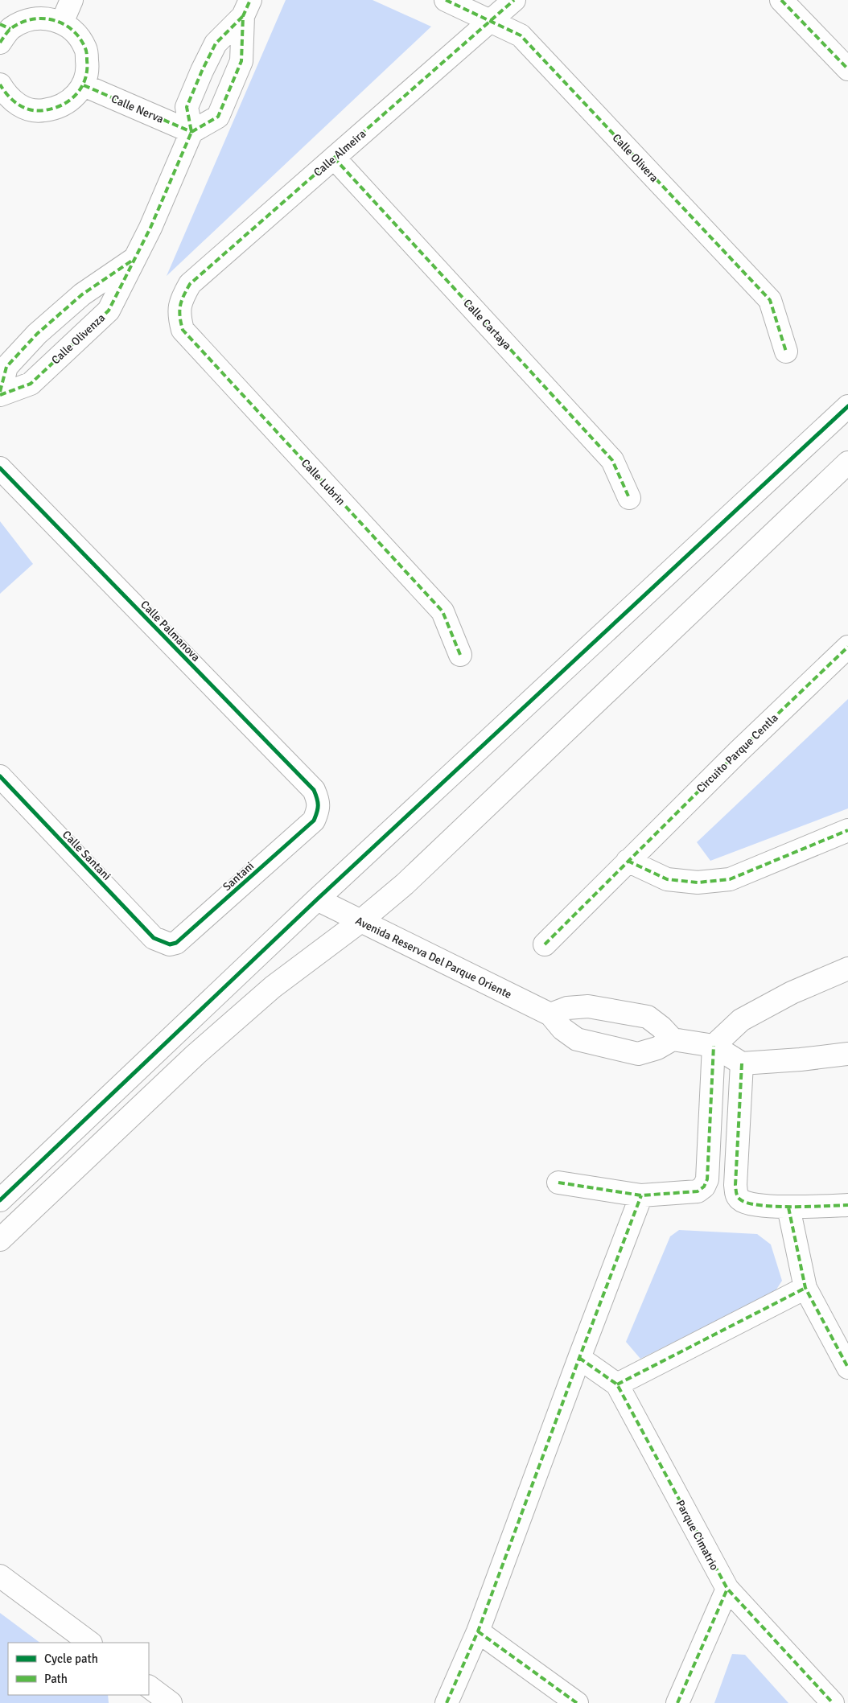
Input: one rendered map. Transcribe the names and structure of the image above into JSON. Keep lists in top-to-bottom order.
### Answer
{
  "streets": {
    "street": [
      "Calle Nerva",
      "Calle Almeira",
      "Calle Olivera",
      "Calle Cartaya",
      "Calle Olivenza",
      "Calle Lubrin",
      "Calle Palmanova",
      "Circuito Parque Centla",
      "Calle Santani",
      "Santani",
      "Avenida Reserva Del Parque Oriente",
      "Parque Cimatrio"
    ]
  },
  "crossings": [
    ["Calle Nerva", "Calle Olivenza"],
    ["Calle Almeira", "Calle Olivera"],
    ["Calle Almeira", "Calle Cartaya"],
    ["Calle Almeira", "Calle Lubrin"],
    ["Calle Palmanova", "Santani"],
    ["Calle Santani", "Santani"]
  ],
  "legend": ["Cycle path", "Path"]
}
